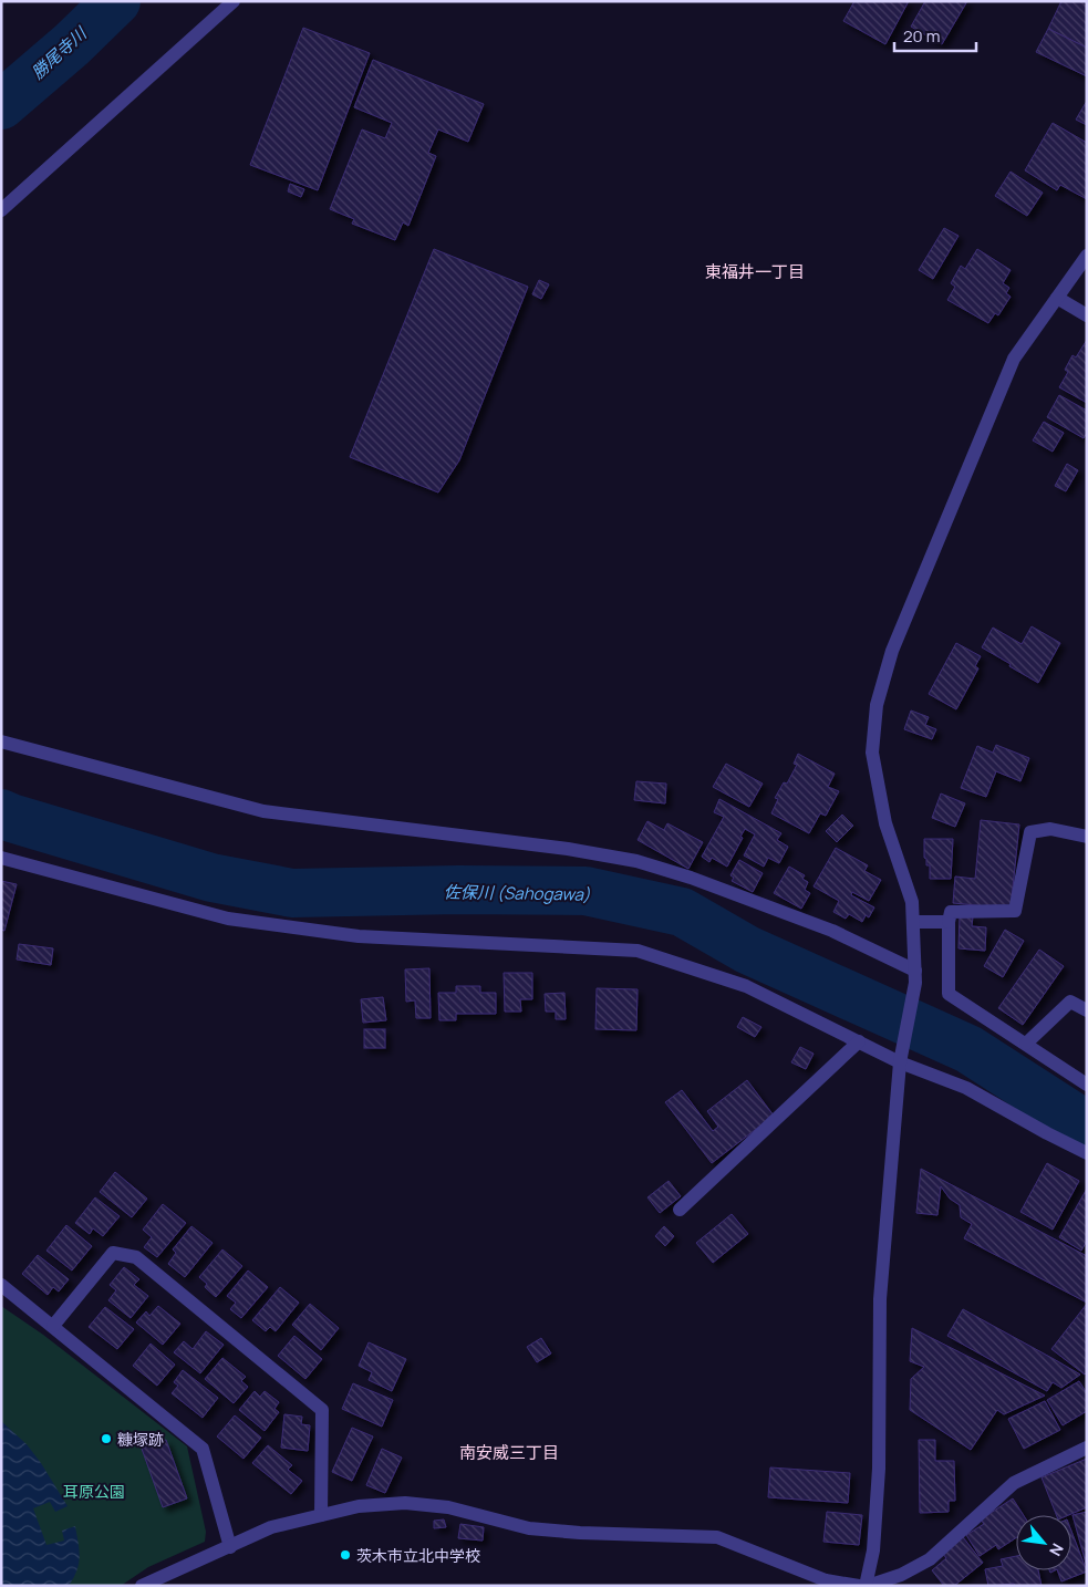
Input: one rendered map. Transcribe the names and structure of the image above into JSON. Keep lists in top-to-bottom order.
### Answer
{
  "districts": ["東福井一丁目", "南安威三丁目"],
  "water": ["勝尾寺川", "佐保川 (Sahogawa)"],
  "parks": ["耳原公園"],
  "places": ["糠塚跡", "茨木市立北中学校"],
  "scale_bar": "20 m",
  "north": "bottom right"
}
